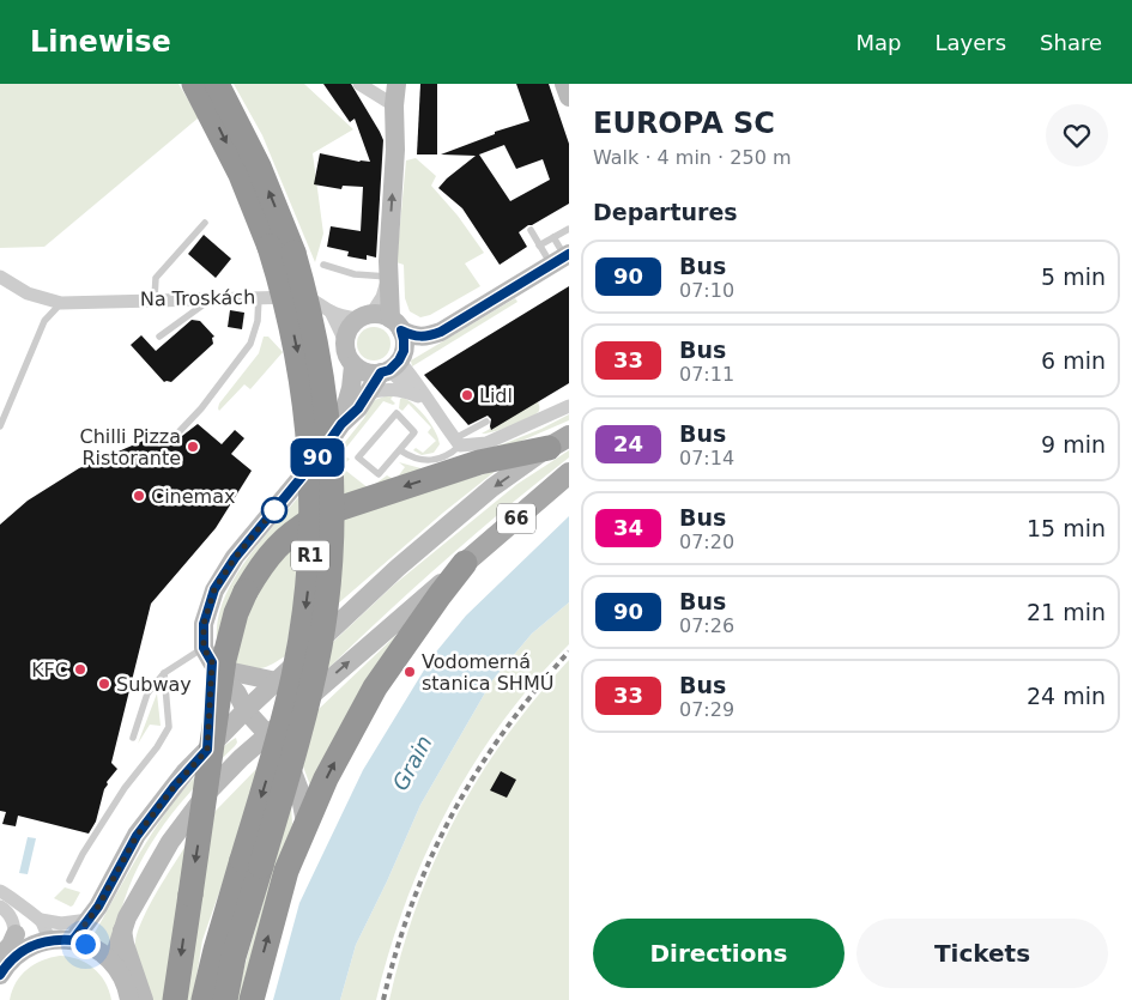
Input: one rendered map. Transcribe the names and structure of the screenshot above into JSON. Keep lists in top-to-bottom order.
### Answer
{
  "streets": {
    "highway": ["R1"],
    "main road": ["66"],
    "street": ["Na Troskách"]
  },
  "water": ["Grain"],
  "places": [
    "Lidl",
    "Chilli Pizza Ristorante",
    "Cinemax",
    "KFC",
    "Vodomerná stanica SHMÚ",
    "Subway"
  ],
  "lines": ["bus line 90"],
  "page": {
    "header": "Linewise",
    "nav": ["Map", "Layers", "Share"],
    "on_map": "90",
    "heading": [
      ["EUROPA SC", "Walk · 4 min · 250 m"],
      "Departures"
    ],
    "list": [
      {
        "mark": "90",
        "name": "Bus",
        "note": "07:10",
        "value": "5 min"
      },
      {
        "mark": "33",
        "name": "Bus",
        "note": "07:11",
        "value": "6 min"
      },
      {
        "mark": "24",
        "name": "Bus",
        "note": "07:14",
        "value": "9 min"
      },
      {
        "mark": "34",
        "name": "Bus",
        "note": "07:20",
        "value": "15 min"
      },
      {
        "mark": "90",
        "name": "Bus",
        "note": "07:26",
        "value": "21 min"
      },
      {
        "mark": "33",
        "name": "Bus",
        "note": "07:29",
        "value": "24 min"
      }
    ],
    "buttons": ["Directions", "Tickets"]
  }
}
